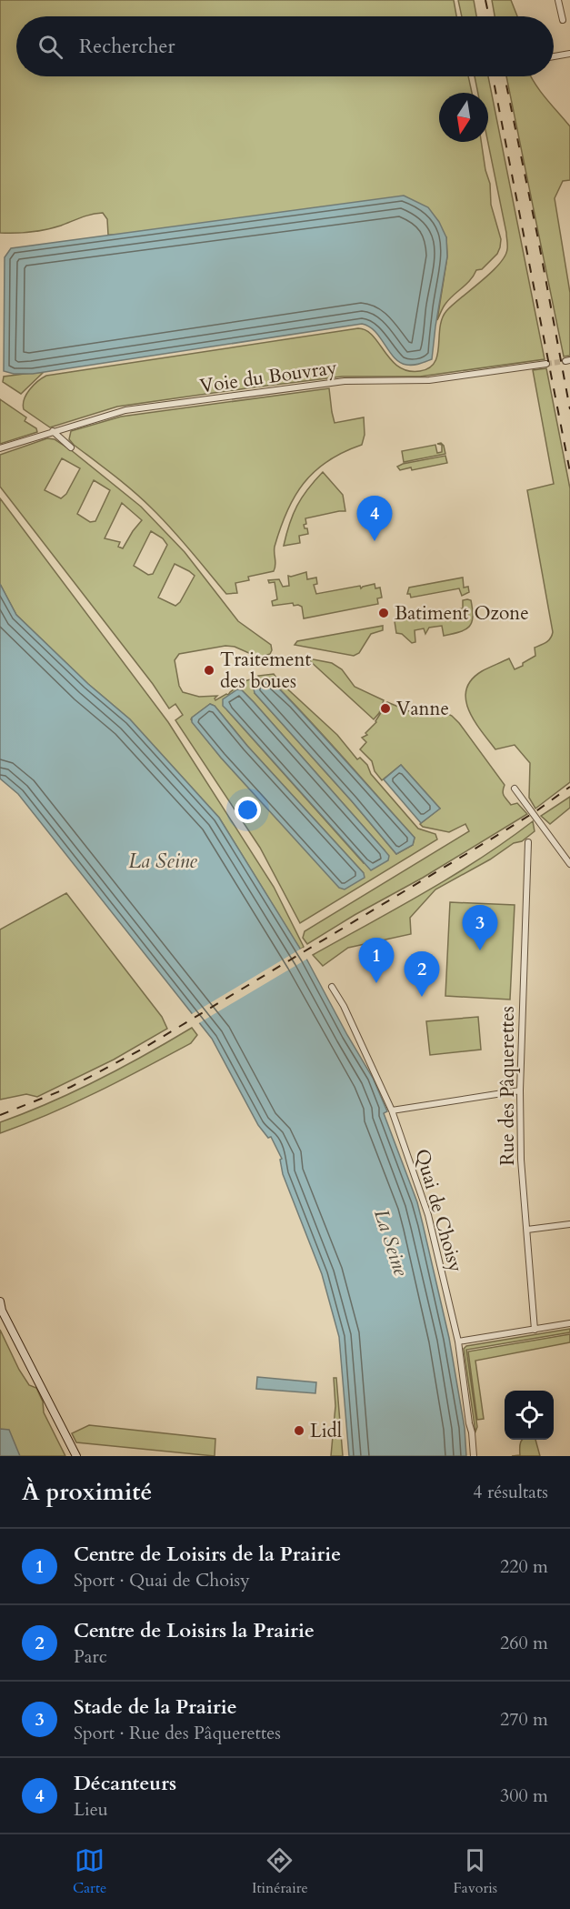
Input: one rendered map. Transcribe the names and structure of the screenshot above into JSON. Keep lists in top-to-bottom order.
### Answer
{
  "streets": {
    "street": ["Voie du Bouvray", "Rue des Pâquerettes", "Quai de Choisy"]
  },
  "water": ["La Seine"],
  "places": [
    "Batiment Ozone",
    "Traitement des boues",
    "Vanne",
    "Lidl"
  ],
  "north": "bottom",
  "page": {
    "search": "Rechercher",
    "pins": [
      "4",
      "3",
      "1",
      "2"
    ],
    "heading": ["À proximité", "4 résultats"],
    "list": [
      {
        "mark": "1",
        "name": "Centre de Loisirs de la Prairie",
        "note": "Sport · Quai de Choisy",
        "value": "220 m"
      },
      {
        "mark": "2",
        "name": "Centre de Loisirs la Prairie",
        "note": "Parc",
        "value": "260 m"
      },
      {
        "mark": "3",
        "name": "Stade de la Prairie",
        "note": "Sport · Rue des Pâquerettes",
        "value": "270 m"
      },
      {
        "mark": "4",
        "name": "Décanteurs",
        "note": "Lieu",
        "value": "300 m"
      }
    ],
    "nav": ["Carte", "Itinéraire", "Favoris"]
  }
}
